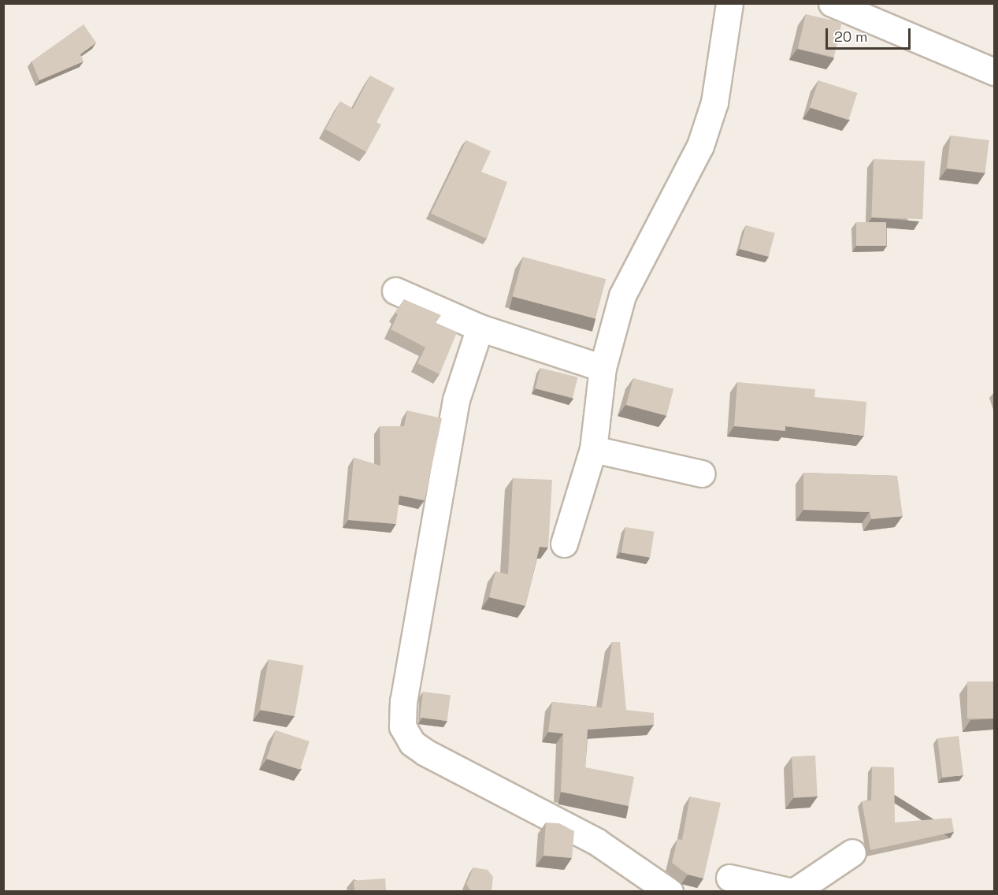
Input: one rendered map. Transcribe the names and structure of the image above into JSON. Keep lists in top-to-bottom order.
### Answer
{
  "scale_bar": "20 m"
}
